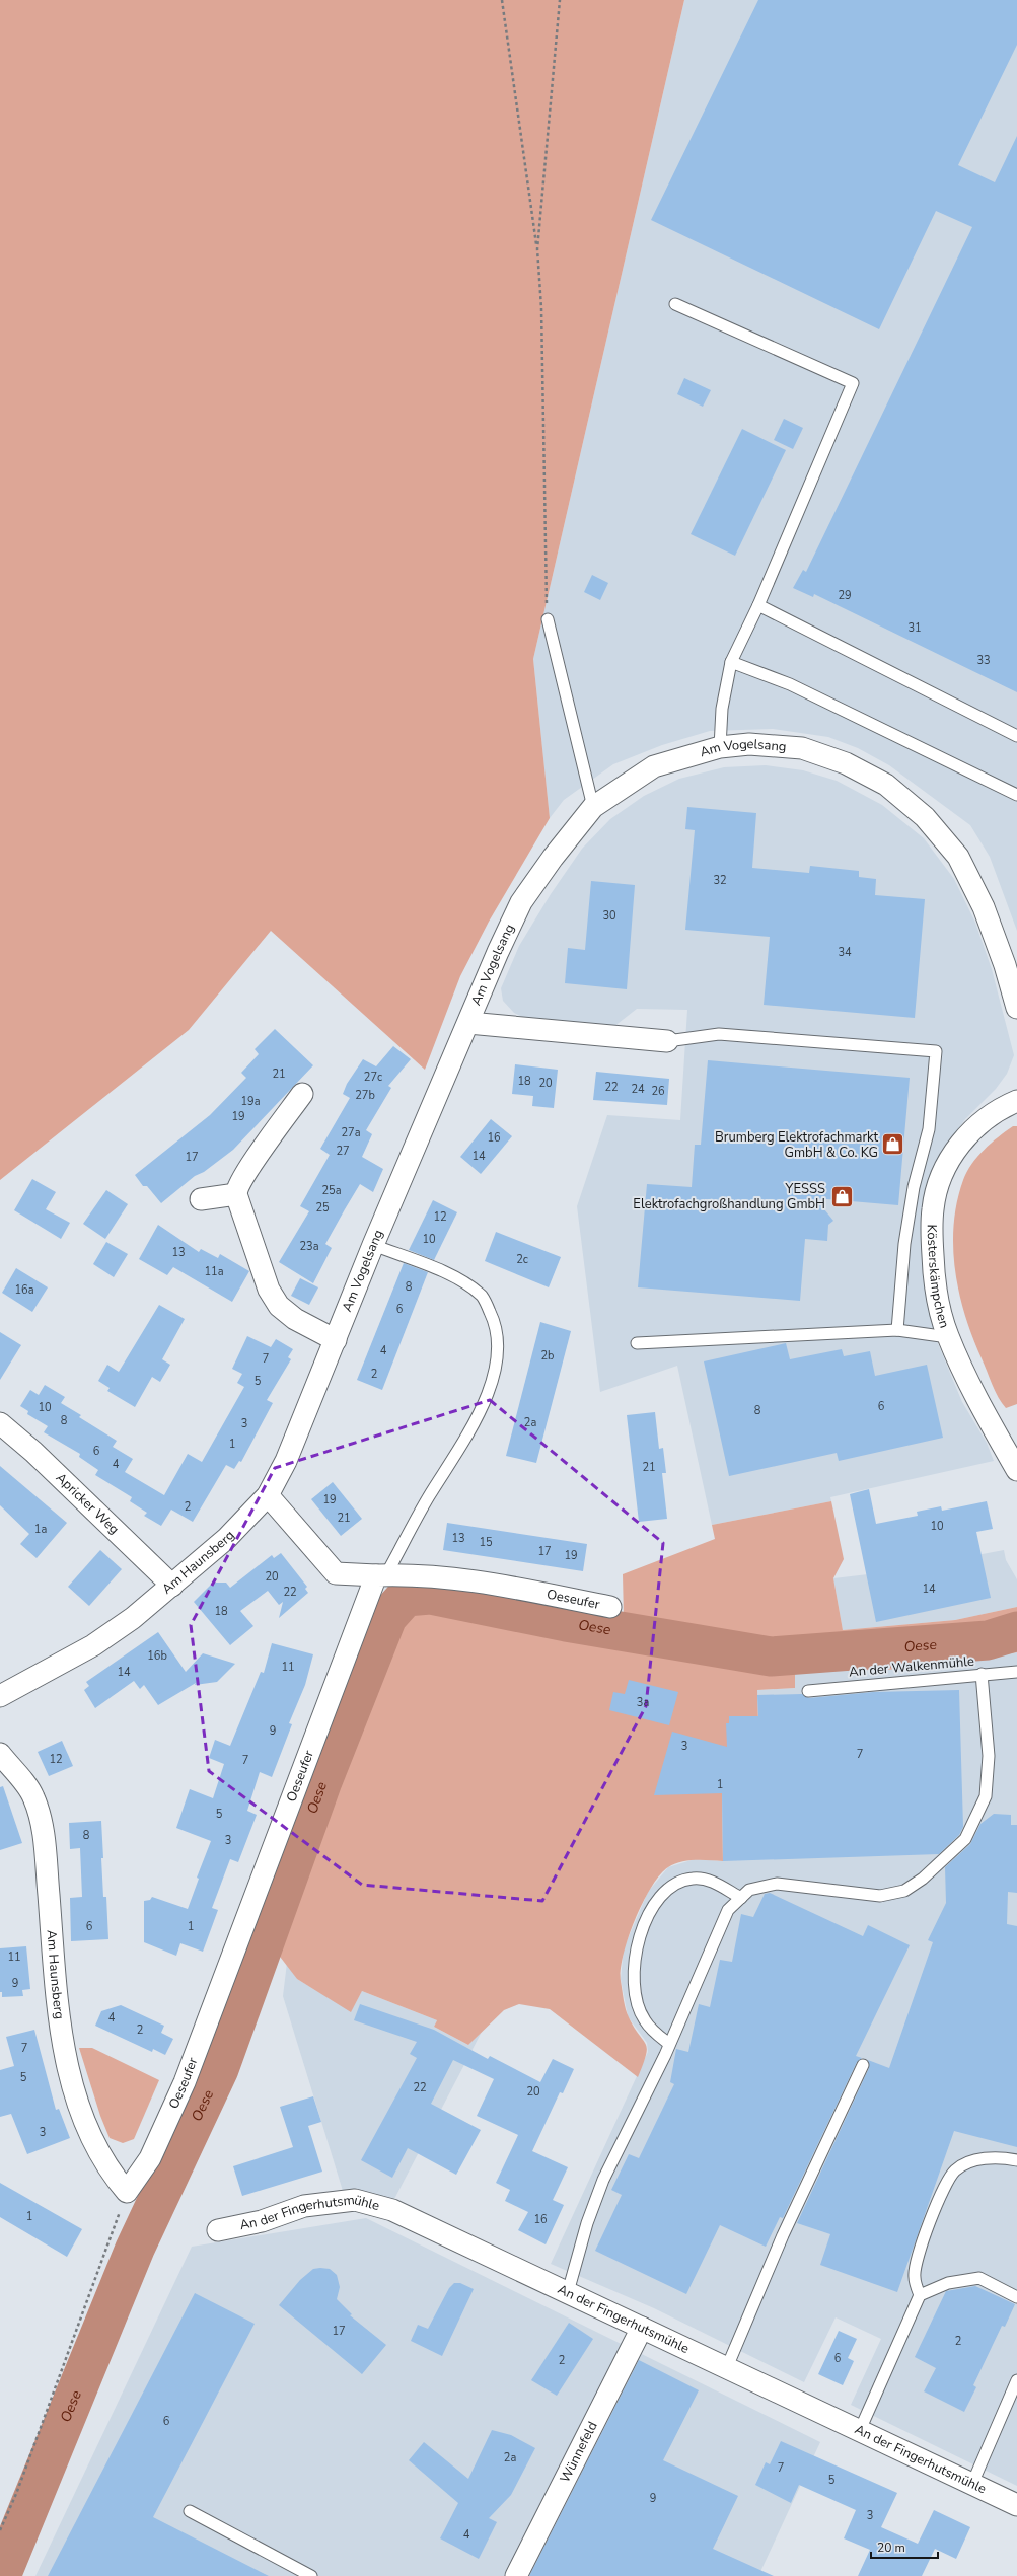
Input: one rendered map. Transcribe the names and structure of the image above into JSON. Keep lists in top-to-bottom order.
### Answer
{
  "streets": {
    "street": [
      "Am Vogelsang",
      "Kösterskämpchen",
      "Apricker Weg",
      "Am Haunsberg",
      "Oeseufer",
      "An der Fingerhutsmühle",
      "Wünnefeld"
    ],
    "lane": ["An der Walkenmühle"]
  },
  "crossings": [
    ["Am Vogelsang", "Am Haunsberg"],
    ["Apricker Weg", "Am Haunsberg"],
    ["Am Haunsberg", "Oeseufer"],
    ["An der Fingerhutsmühle", "Wünnefeld"]
  ],
  "water": ["Oese"],
  "places": {
    "shop": ["Brumberg Elektrofachmarkt GmbH & Co. KG", "YESSS Elektrofachgroßhandlung GmbH"]
  },
  "house_numbers": [
    "29",
    "31",
    "33",
    "32",
    "30",
    "34",
    "21",
    "27c",
    "18",
    "20",
    "22",
    "24",
    "26",
    "27b",
    "19a",
    "19",
    "27a",
    "16",
    "27",
    "14",
    "17",
    "25a",
    "25",
    "12",
    "10",
    "23a",
    "13",
    "2c",
    "11a",
    "8",
    "16a",
    "6",
    "4",
    "2b",
    "7",
    "2",
    "5",
    "6",
    "10",
    "8",
    "8",
    "2a",
    "3",
    "1",
    "6",
    "4",
    "21",
    "19",
    "2",
    "21",
    "10",
    "1a",
    "13",
    "15",
    "17",
    "19",
    "20",
    "14",
    "22",
    "18",
    "16b",
    "11",
    "14",
    "3a",
    "9",
    "3",
    "7",
    "12",
    "7",
    "1",
    "5",
    "8",
    "3",
    "6",
    "1",
    "11",
    "9",
    "4",
    "2",
    "7",
    "5",
    "22",
    "20",
    "3",
    "1",
    "16",
    "17",
    "2",
    "6",
    "2",
    "6",
    "2a",
    "7",
    "5",
    "9",
    "3",
    "4"
  ],
  "scale_bar": "20 m"
}
